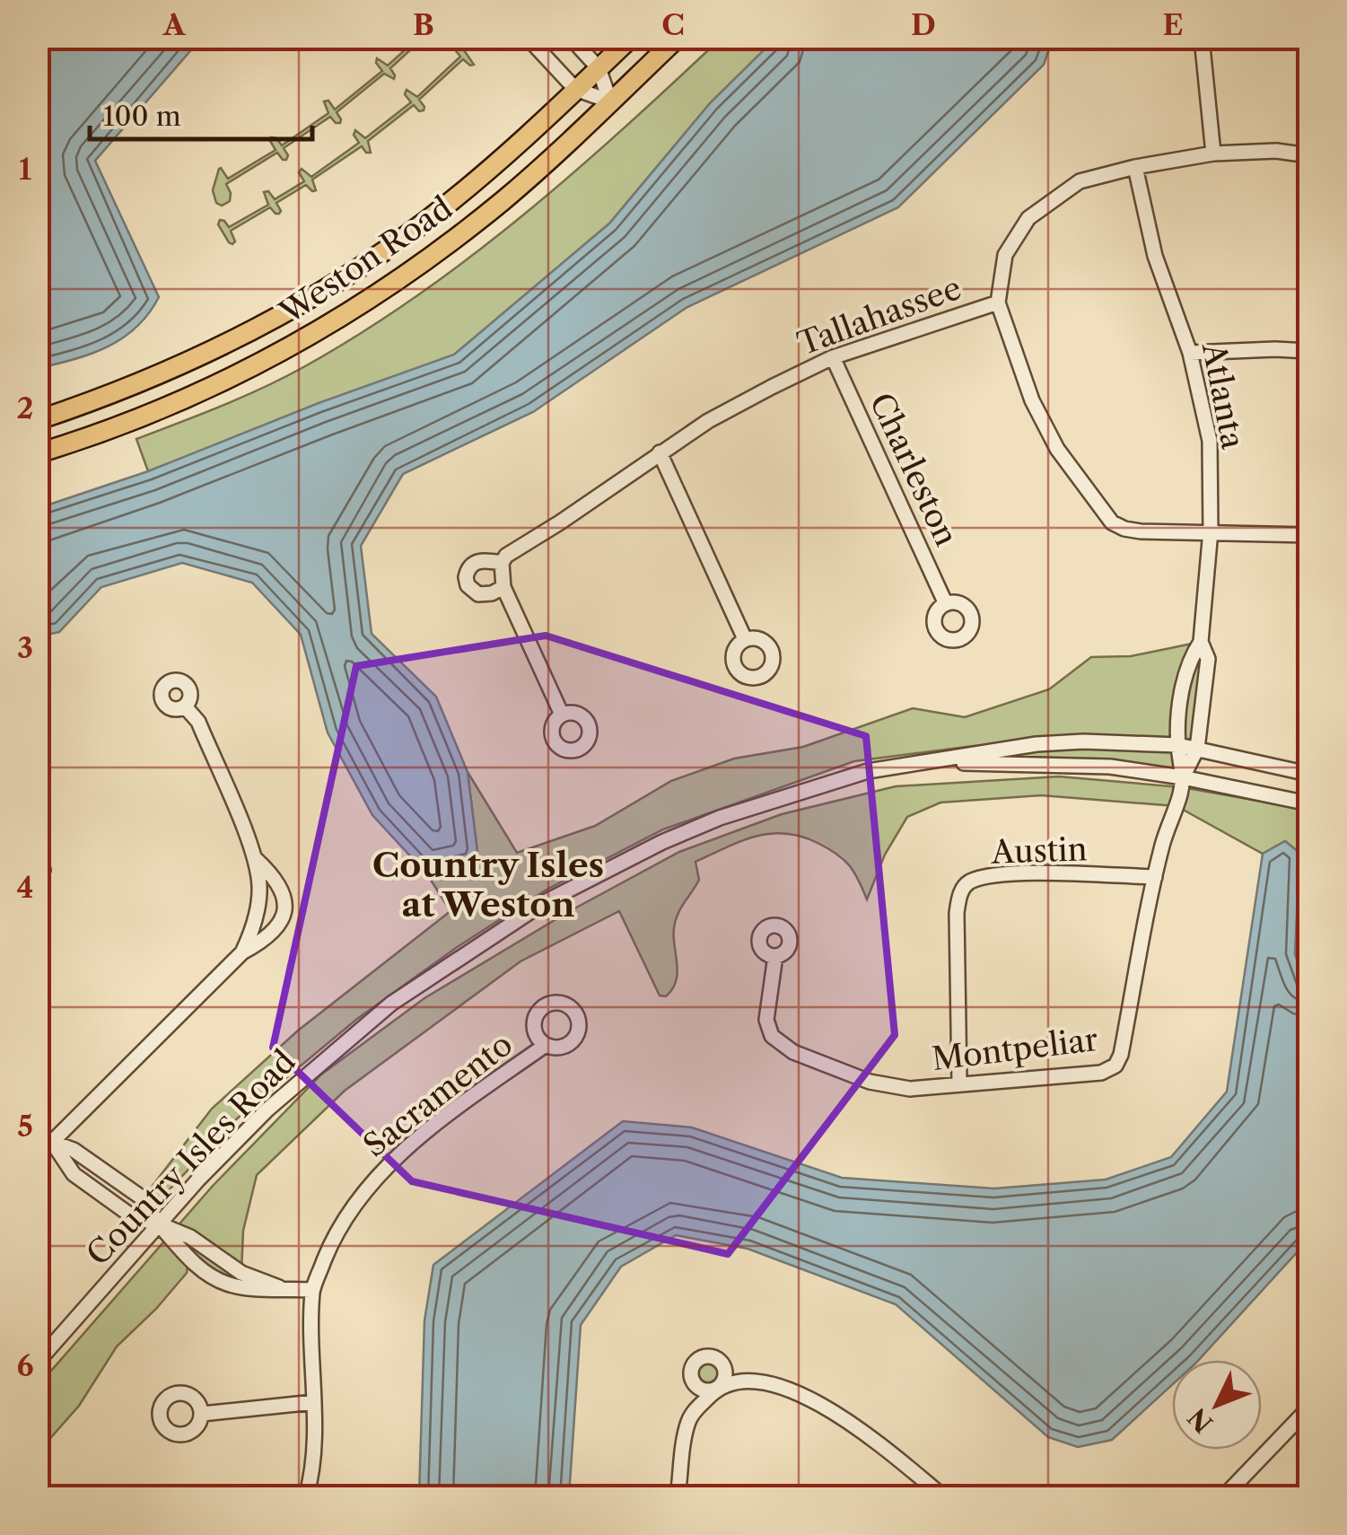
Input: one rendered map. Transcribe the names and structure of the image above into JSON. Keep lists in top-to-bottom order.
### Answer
{
  "streets": {
    "main road": ["Weston Road"],
    "street": [
      "Tallahassee",
      "Atlanta",
      "Charleston",
      "Austin",
      "Montpeliar",
      "Sacramento",
      "Country Isles Road"
    ]
  },
  "crossings": [
    ["Tallahassee", "Atlanta"],
    ["Tallahassee", "Charleston"],
    ["Atlanta", "Montpeliar"],
    ["Atlanta", "Country Isles Road"],
    ["Austin", "Montpeliar"],
    ["Montpeliar", "Country Isles Road"]
  ],
  "districts": ["Country Isles at Weston"],
  "scale_bar": "100 m",
  "north": "bottom left",
  "grid": {
    "columns": [
      "A",
      "B",
      "C",
      "D",
      "E"
    ],
    "rows": [
      "1",
      "2",
      "3",
      "4",
      "5",
      "6"
    ]
  }
}
